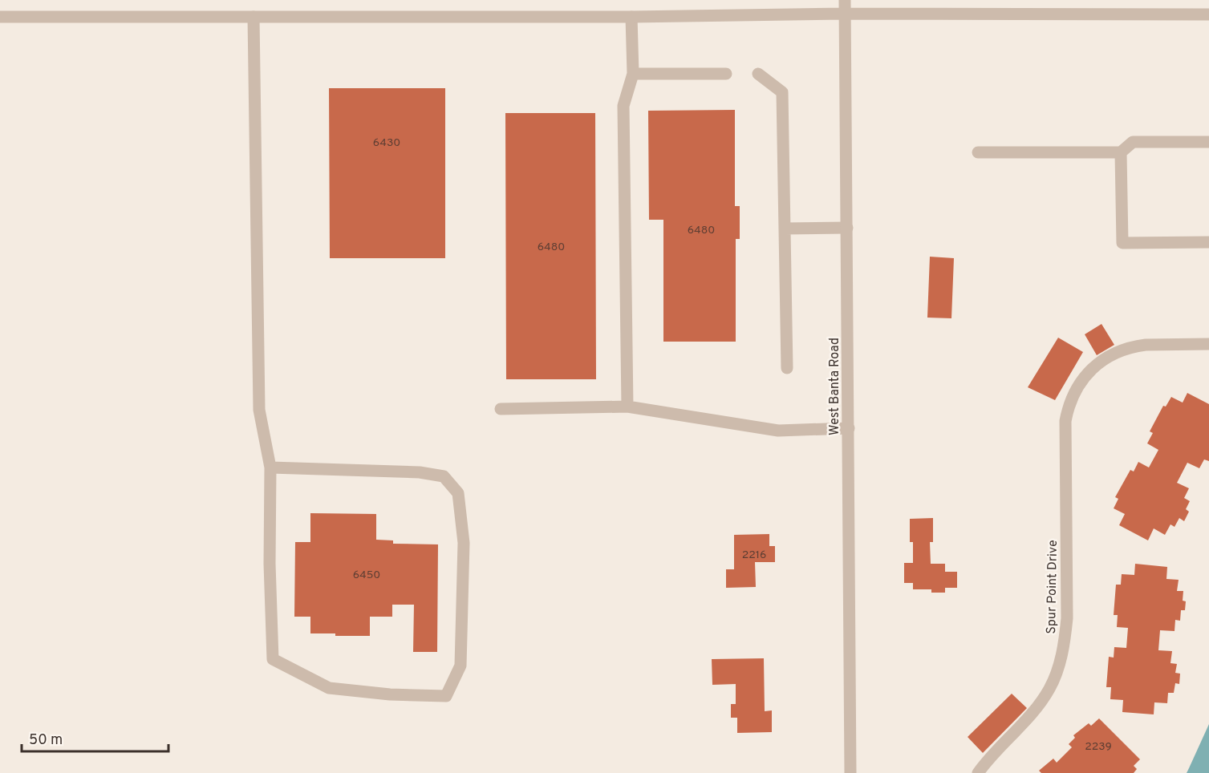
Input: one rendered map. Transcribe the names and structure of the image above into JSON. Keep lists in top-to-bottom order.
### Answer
{
  "streets": {
    "street": ["West Banta Road", "Spur Point Drive"]
  },
  "house_numbers": [
    "6430",
    "6480",
    "6480",
    "2216",
    "6450",
    "2239"
  ],
  "scale_bar": "50 m"
}
